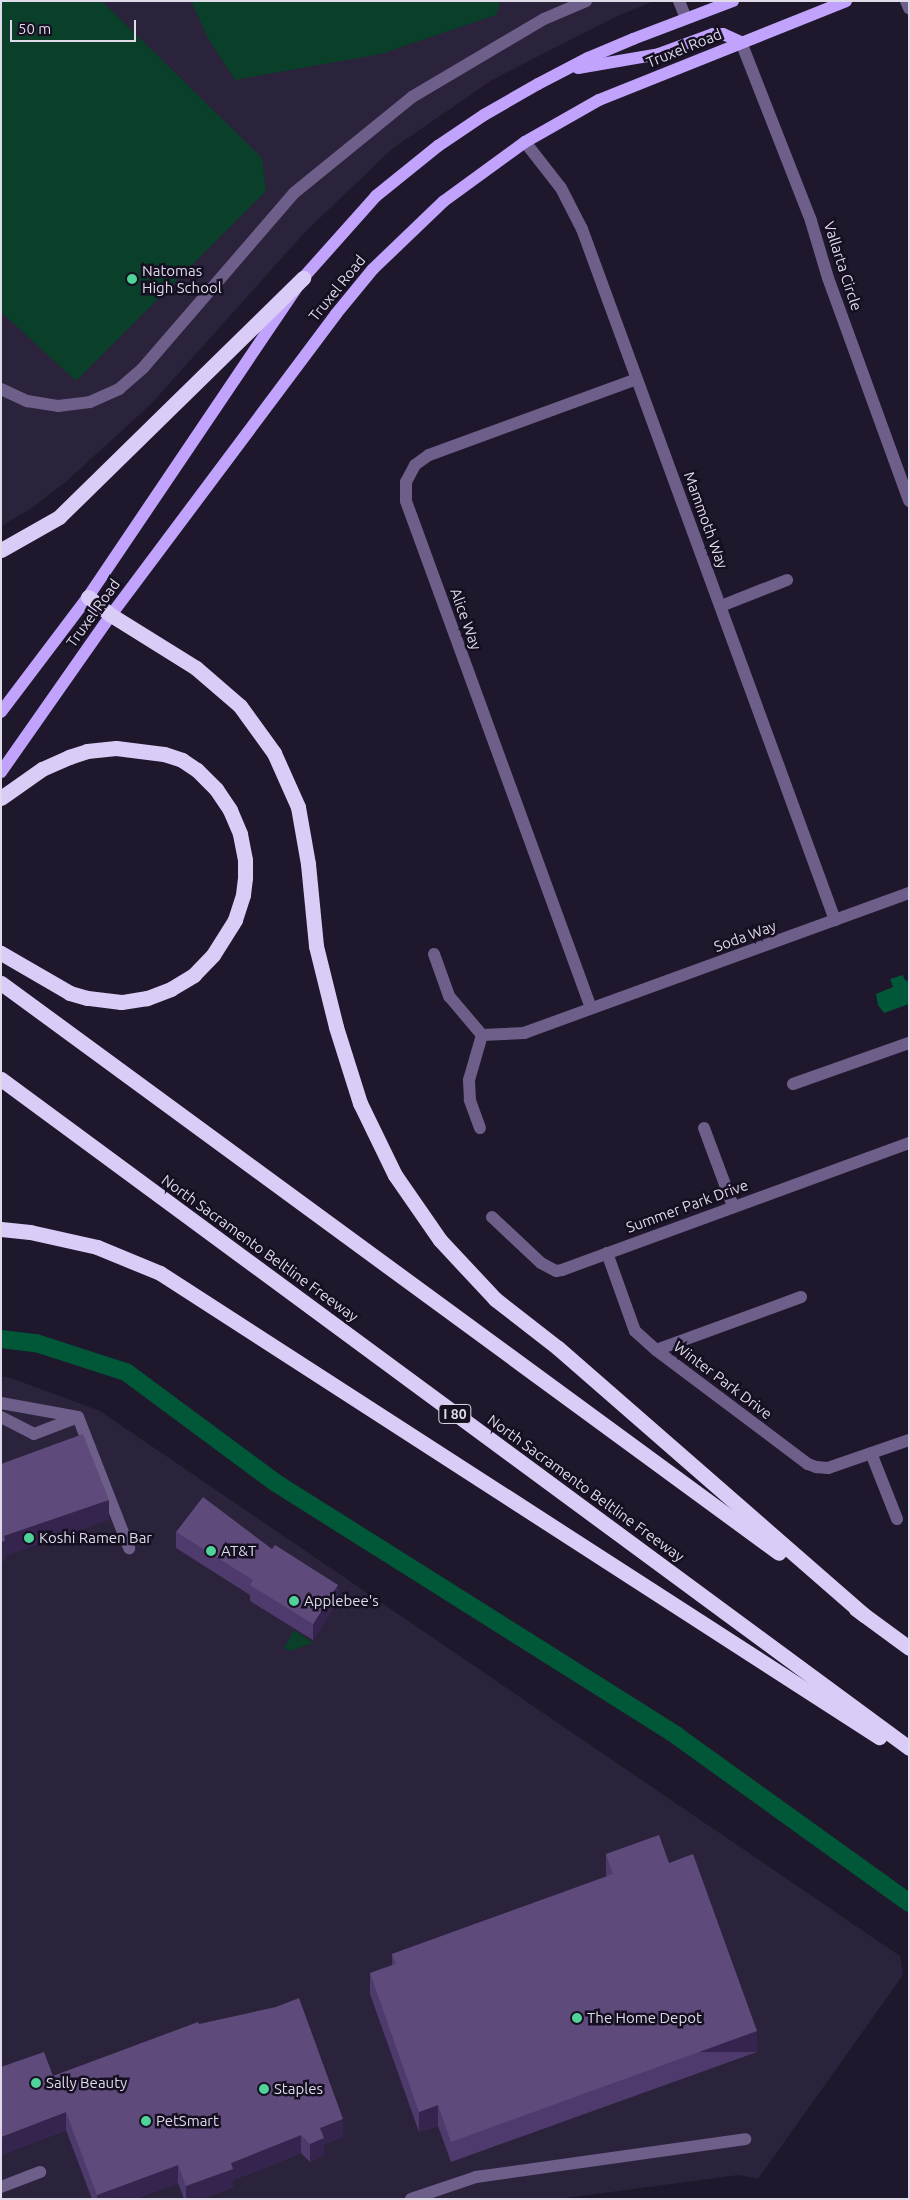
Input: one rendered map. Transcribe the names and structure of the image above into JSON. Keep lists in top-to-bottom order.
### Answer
{
  "streets": {
    "highway": ["North Sacramento Beltline Freeway", "I 80"],
    "main road": ["Truxel Road"],
    "street": [
      "Vallarta Circle",
      "Mammoth Way",
      "Alice Way",
      "Soda Way",
      "Summer Park Drive",
      "Winter Park Drive"
    ]
  },
  "crossings": [
    ["Truxel Road", "Vallarta Circle"],
    ["Truxel Road", "Mammoth Way"],
    ["Mammoth Way", "Alice Way"],
    ["Mammoth Way", "Soda Way"],
    ["Alice Way", "Soda Way"]
  ],
  "places": [
    "Natomas High School",
    "Koshi Ramen Bar",
    "AT&T",
    "Applebee's",
    "The Home Depot",
    "Sally Beauty",
    "Staples",
    "PetSmart"
  ],
  "scale_bar": "50 m"
}
